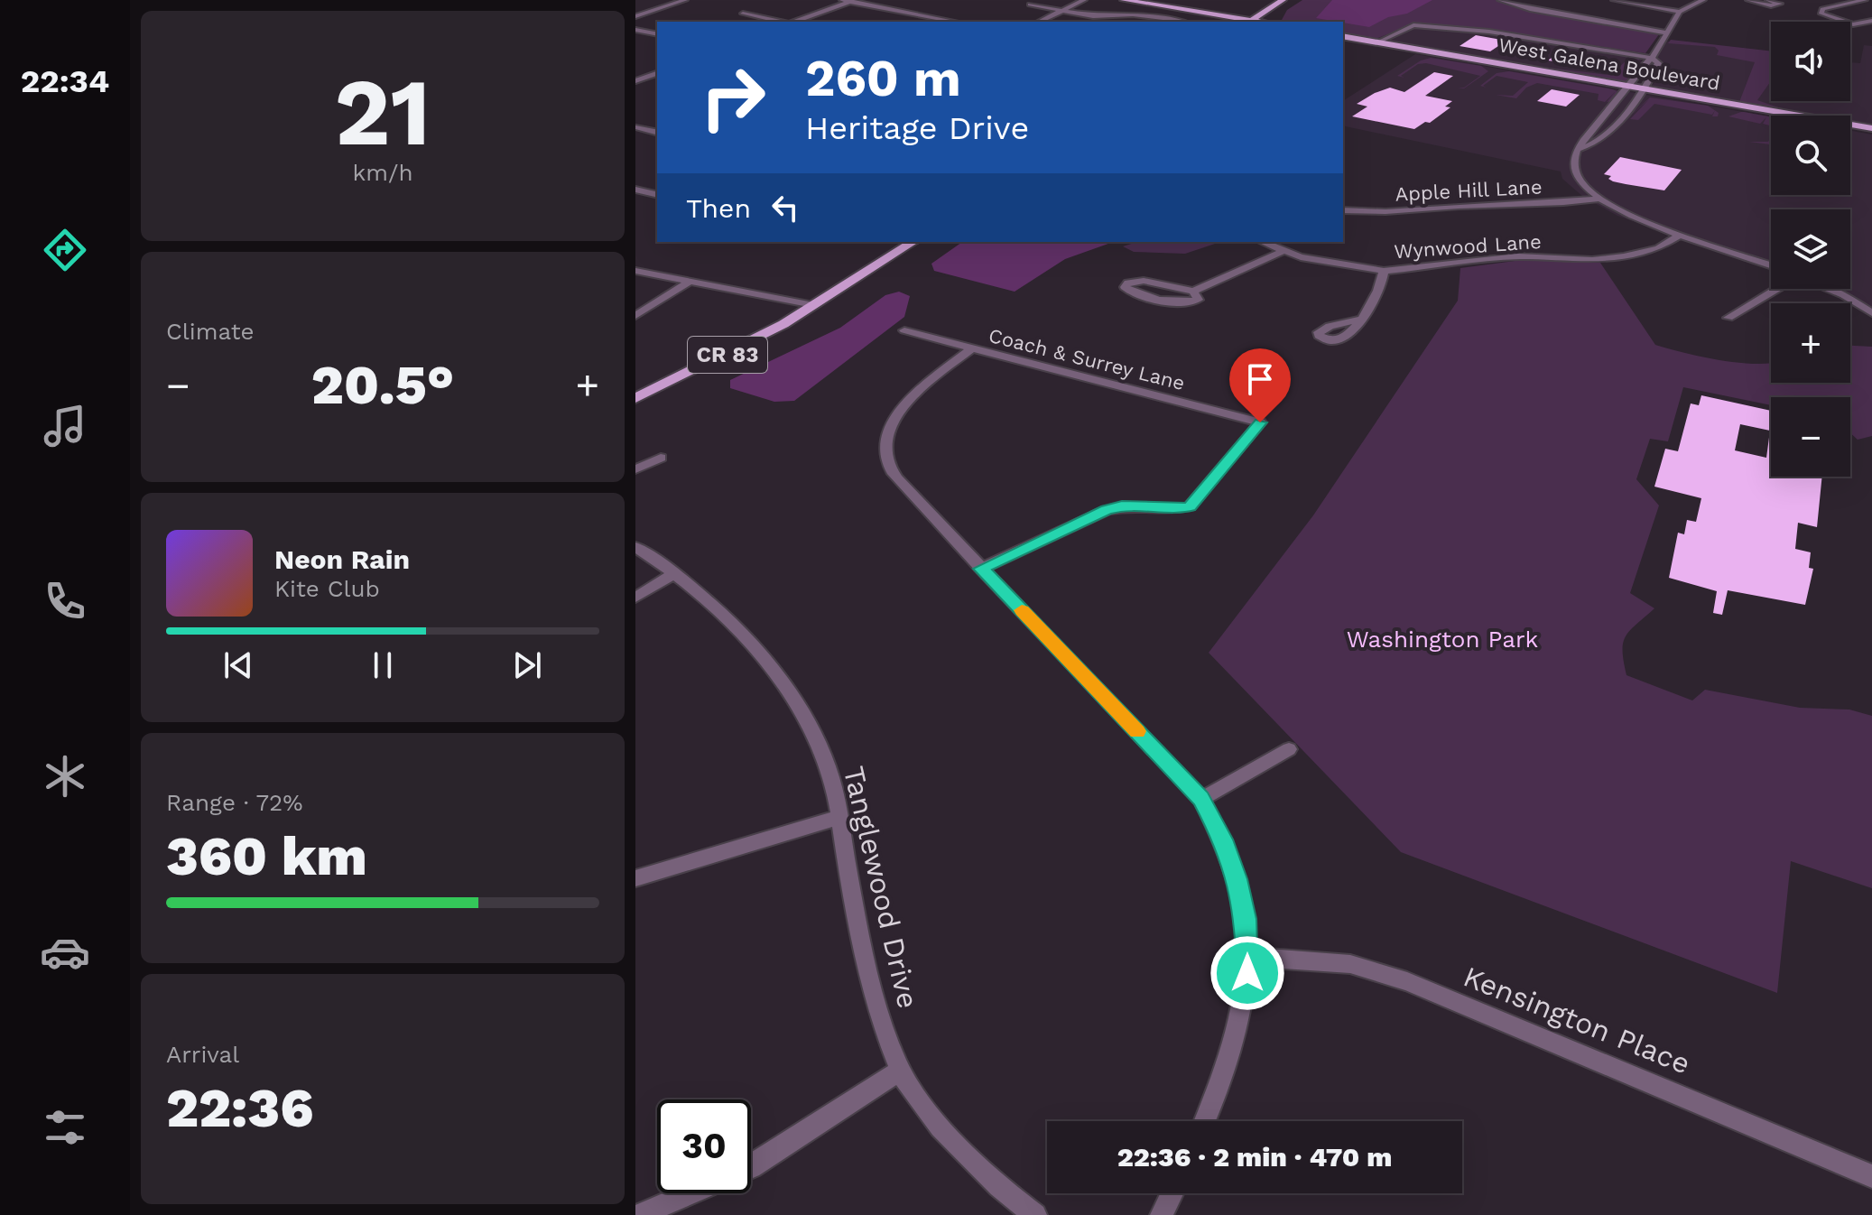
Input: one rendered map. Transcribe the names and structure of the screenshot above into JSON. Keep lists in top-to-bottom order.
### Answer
{
  "streets": {
    "main road": ["West Galena Boulevard", "CR 83"],
    "street": [
      "Apple Hill Lane",
      "Wynwood Lane",
      "Coach & Surrey Lane",
      "Tanglewood Drive",
      "Kensington Place"
    ]
  },
  "parks": ["Washington Park"],
  "page": {
    "tabs": "22:34",
    "tile": [
      ["21", "km/h"],
      "Climate",
      ["Range · 72%", "360 km"],
      ["Arrival", "22:36"]
    ],
    "map_buttons": ["+", "−"],
    "turn": ["260 m", "Heritage Drive"],
    "then": "Then",
    "heat": ["−", "20.5°", "+"],
    "song": ["Neon Rain", "Kite Club"],
    "limit": "30",
    "trip": "22:36 · 2 min · 470 m"
  }
}
